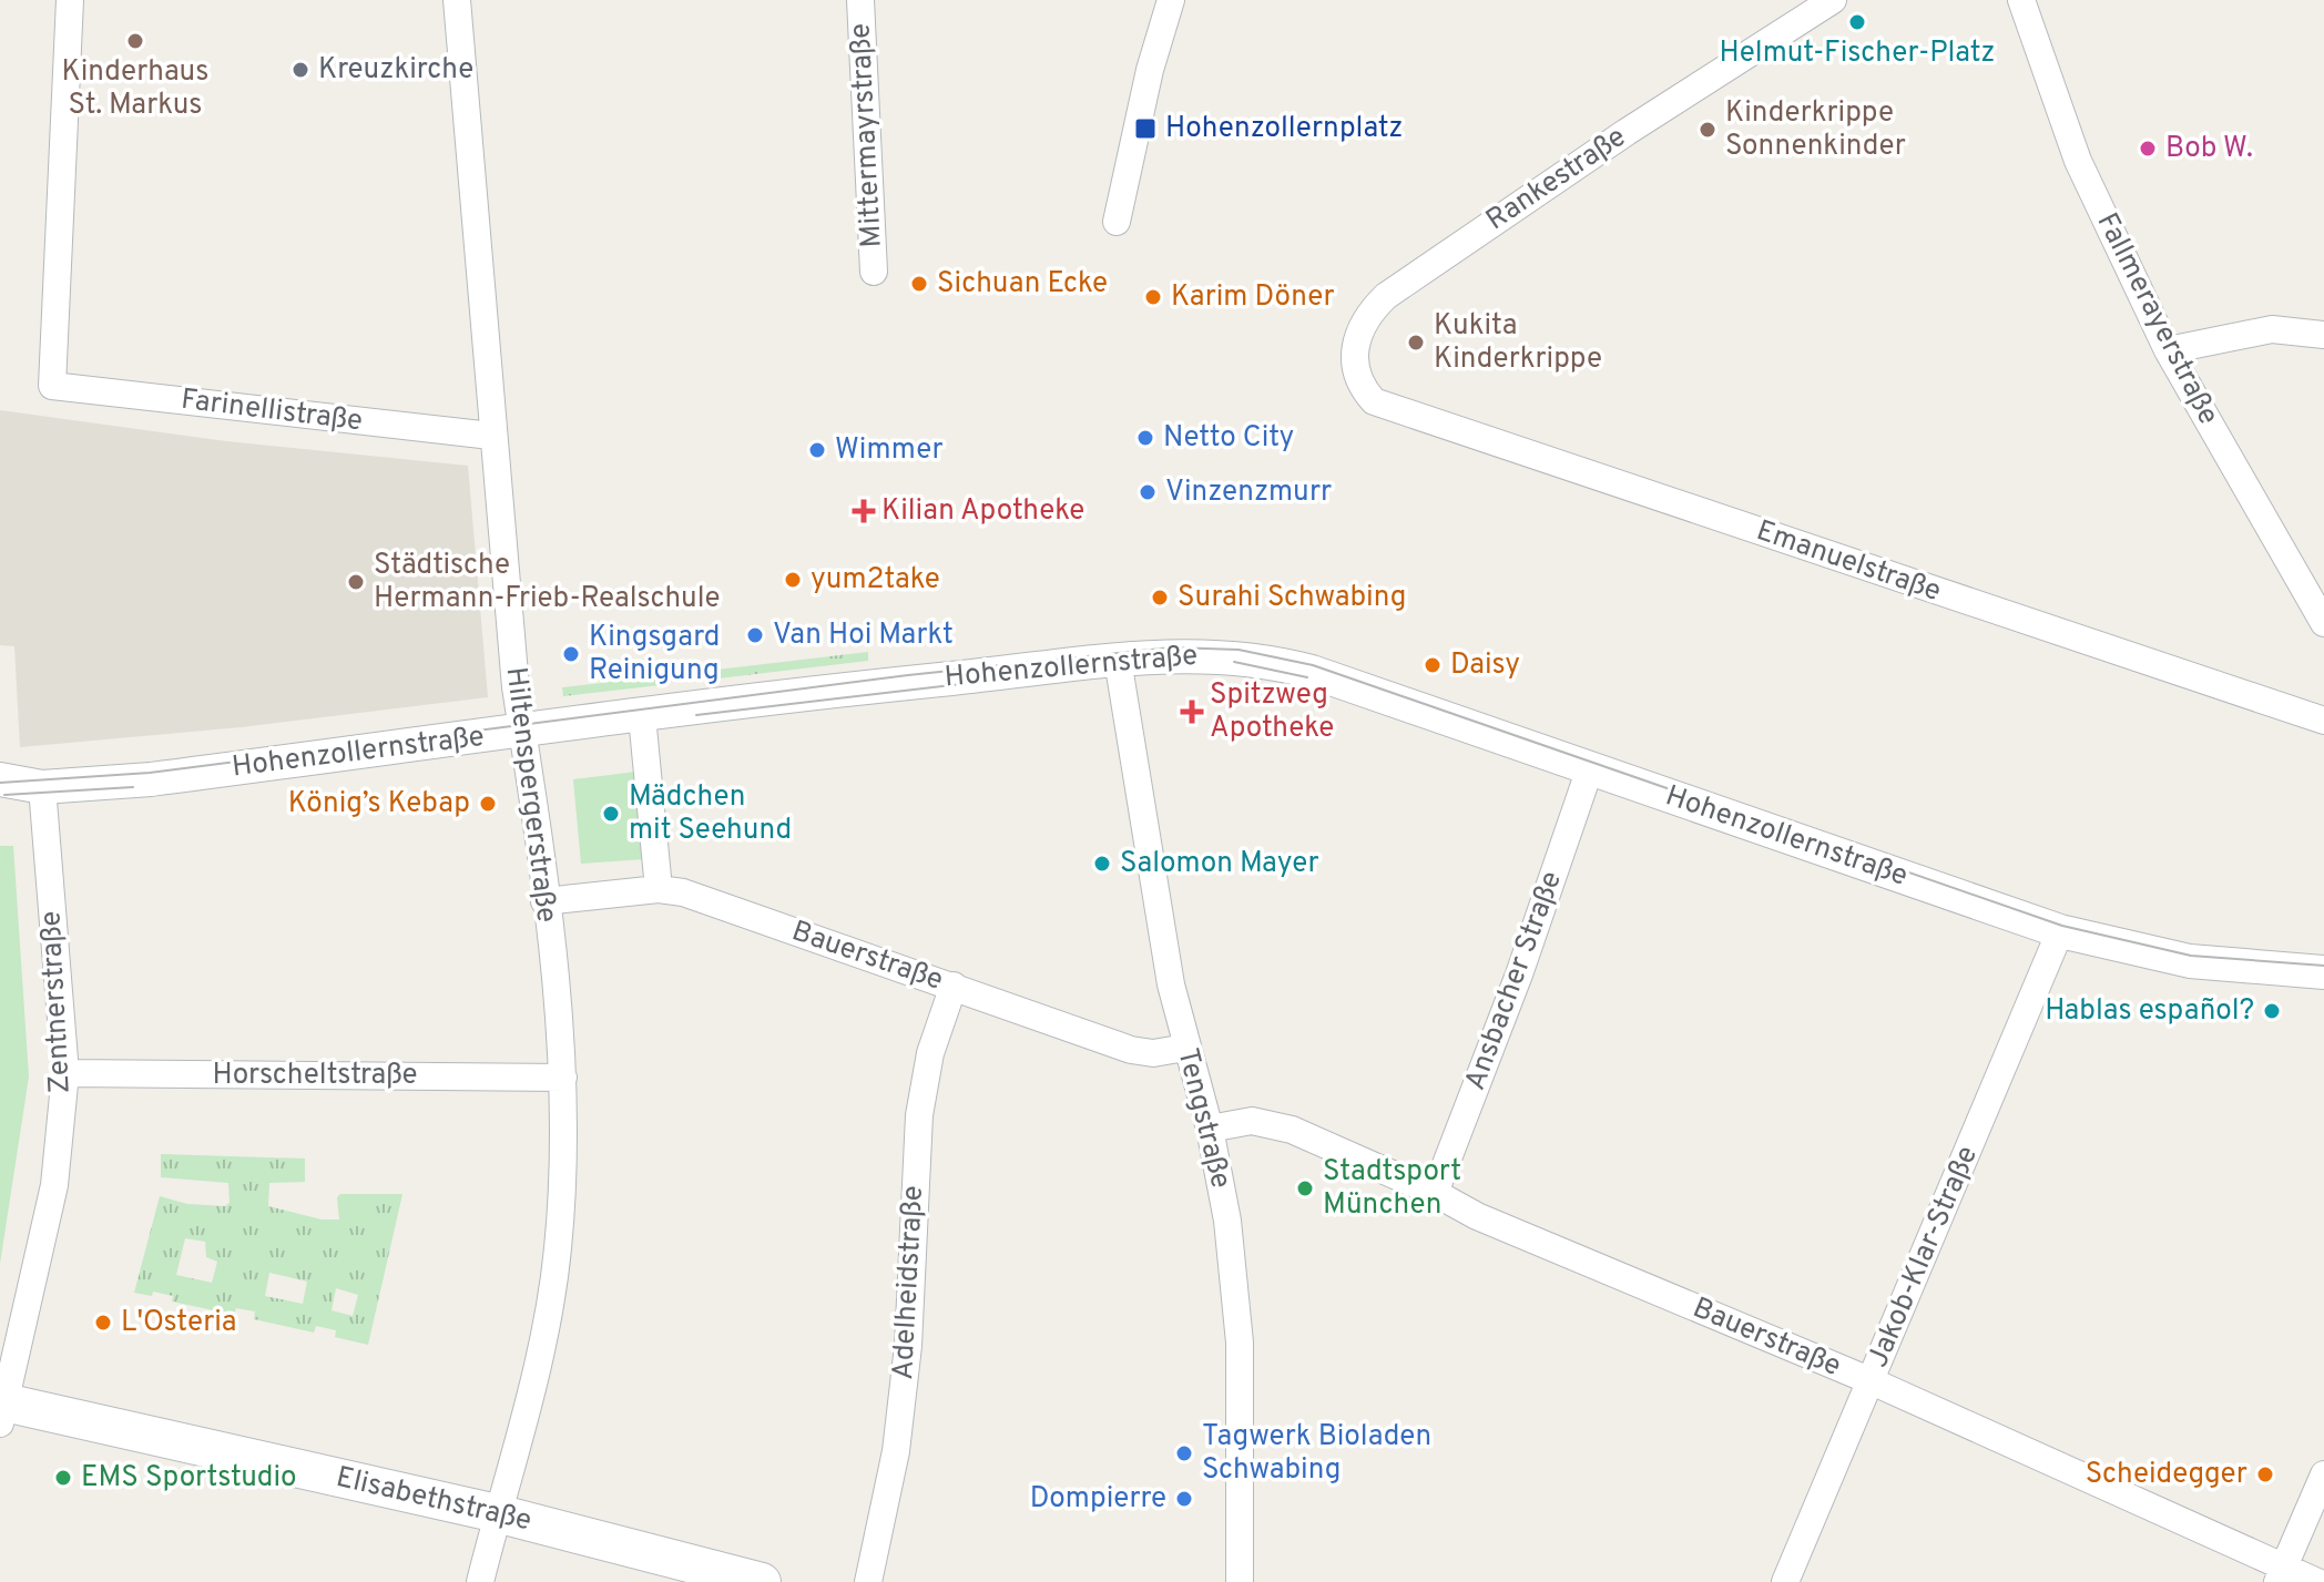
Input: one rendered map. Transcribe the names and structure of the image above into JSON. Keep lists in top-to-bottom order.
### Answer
{
  "streets": {
    "main road": ["Elisabethstraße"],
    "street": [
      "Mittermayrstraße",
      "Rankestraße",
      "Fallmerayerstraße",
      "Farinellistraße",
      "Emanuelstraße",
      "Hohenzollernstraße",
      "Hiltenspergerstraße",
      "Bauerstraße",
      "Ansbacher Straße",
      "Zentnerstraße",
      "Horscheltstraße",
      "Tengstraße",
      "Jakob-Klar-Straße",
      "Adelheidstraße"
    ]
  },
  "crossings": [
    ["Rankestraße", "Emanuelstraße"],
    ["Farinellistraße", "Hiltenspergerstraße"],
    ["Hohenzollernstraße", "Hiltenspergerstraße"],
    ["Hohenzollernstraße", "Ansbacher Straße"],
    ["Hohenzollernstraße", "Zentnerstraße"],
    ["Hohenzollernstraße", "Tengstraße"],
    ["Hohenzollernstraße", "Jakob-Klar-Straße"],
    ["Hiltenspergerstraße", "Bauerstraße"],
    ["Hiltenspergerstraße", "Horscheltstraße"],
    ["Hiltenspergerstraße", "Elisabethstraße"],
    ["Bauerstraße", "Ansbacher Straße"],
    ["Bauerstraße", "Tengstraße"],
    ["Bauerstraße", "Jakob-Klar-Straße"],
    ["Bauerstraße", "Adelheidstraße"],
    ["Zentnerstraße", "Horscheltstraße"],
    ["Zentnerstraße", "Elisabethstraße"]
  ],
  "places": {
    "other": [
      "Helmut-Fischer-Platz",
      "Kinderhaus St. Markus",
      "Kreuzkirche",
      "Kinderkrippe Sonnenkinder",
      "Bob W.",
      "Sichuan Ecke",
      "Karim Döner",
      "Kukita Kinderkrippe",
      "Netto City",
      "Wimmer",
      "Vinzenzmurr",
      "yum2take",
      "Städtische Hermann-Frieb-Realschule",
      "Surahi Schwabing",
      "Van Hoi Markt",
      "Kingsgard Reinigung",
      "Daisy",
      "König’s Kebap",
      "Mädchen mit Seehund",
      "Salomon Mayer",
      "Hablas español?",
      "Stadtsport München",
      "L'Osteria",
      "Tagwerk Bioladen Schwabing",
      "Scheidegger",
      "EMS Sportstudio",
      "Dompierre"
    ],
    "transit": ["Hohenzollernplatz"],
    "health": ["Kilian Apotheke", "Spitzweg Apotheke"]
  }
}
